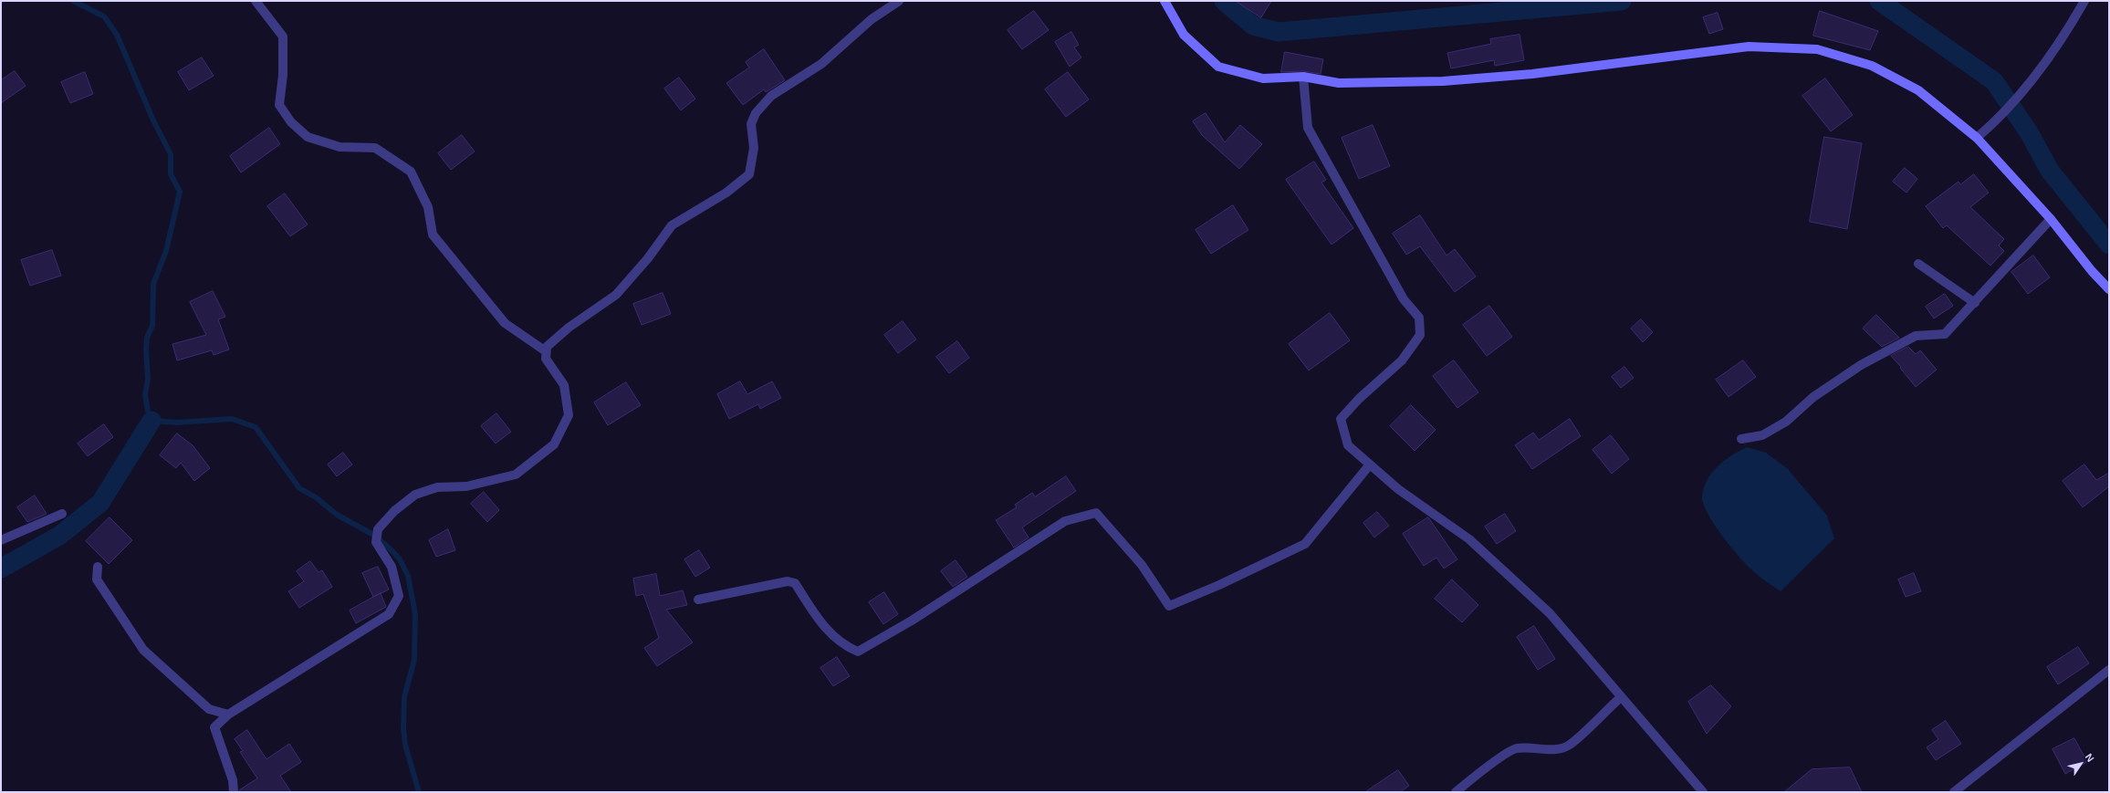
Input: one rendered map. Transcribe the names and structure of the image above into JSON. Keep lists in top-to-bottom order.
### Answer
{
  "north": "top right"
}
